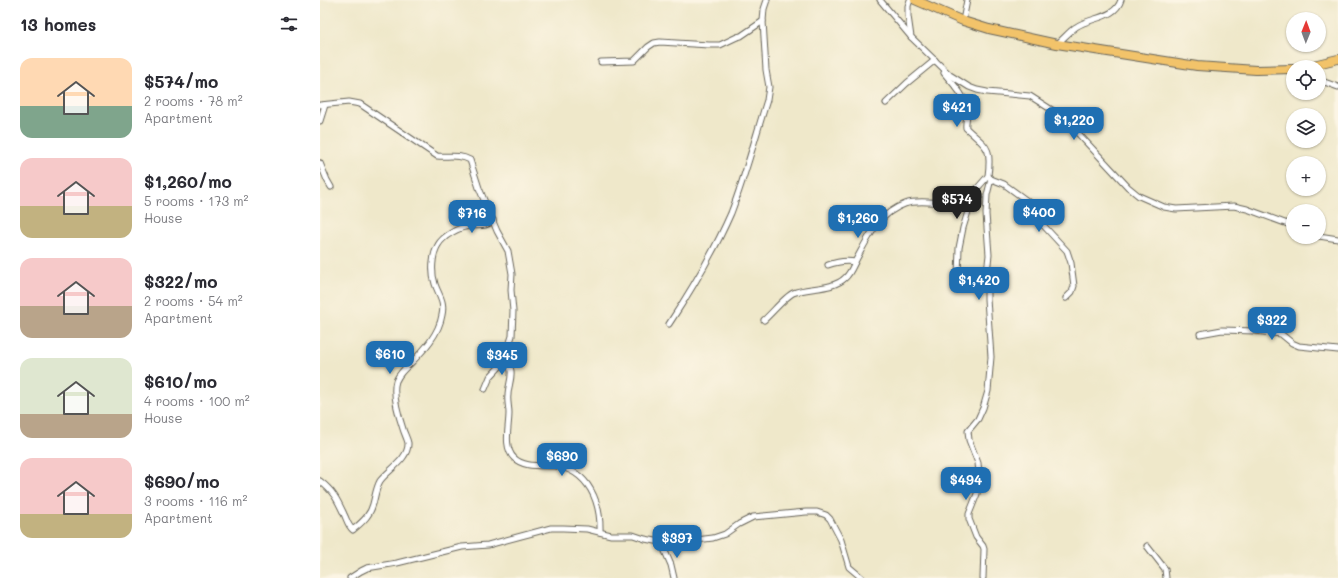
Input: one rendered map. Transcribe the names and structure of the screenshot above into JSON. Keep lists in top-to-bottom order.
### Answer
{
  "north": "top",
  "page": {
    "heading": "13 homes",
    "map_buttons": ["+", "−"],
    "list": [
      {
        "name": "$574/mo",
        "note": "2 rooms · 78 m² · Apartment"
      },
      {
        "name": "$1,260/mo",
        "note": "5 rooms · 173 m² · House"
      },
      {
        "name": "$322/mo",
        "note": "2 rooms · 54 m² · Apartment"
      },
      {
        "name": "$610/mo",
        "note": "4 rooms · 100 m² · House"
      },
      {
        "name": "$690/mo",
        "note": "3 rooms · 116 m² · Apartment"
      }
    ],
    "price": [
      "$421",
      "$1,220",
      "$574",
      "$400",
      "$716",
      "$1,260",
      "$1,420",
      "$322",
      "$610",
      "$345",
      "$690",
      "$494",
      "$397"
    ]
  }
}
